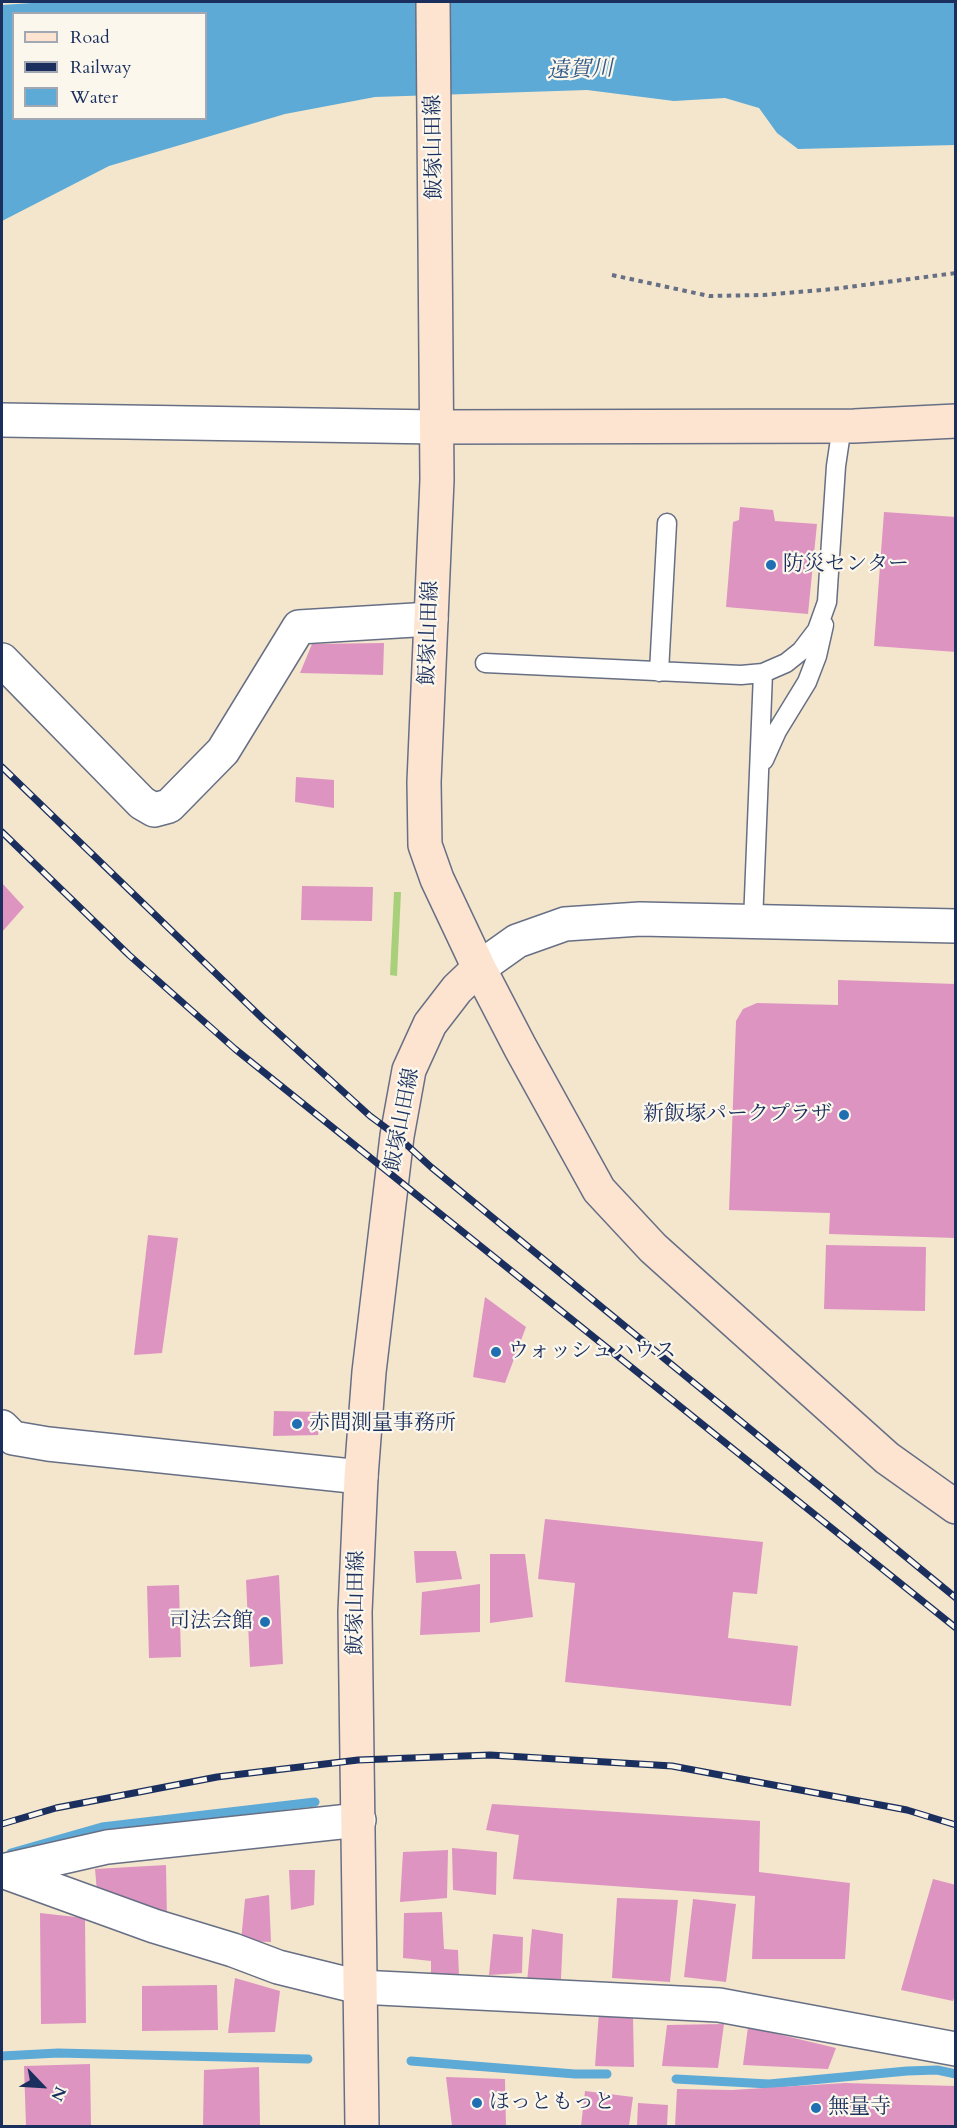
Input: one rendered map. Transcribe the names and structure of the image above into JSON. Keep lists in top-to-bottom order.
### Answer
{
  "streets": {
    "main road": ["飯塚山田線"]
  },
  "water": ["遠賀川"],
  "places": [
    "防災センター",
    "新飯塚パークプラザ",
    "ウォッシュハウス",
    "赤間測量事務所",
    "司法会館",
    "ほっともっと",
    "無量寺"
  ],
  "legend": ["Road", "Railway", "Water"],
  "north": "bottom right"
}
